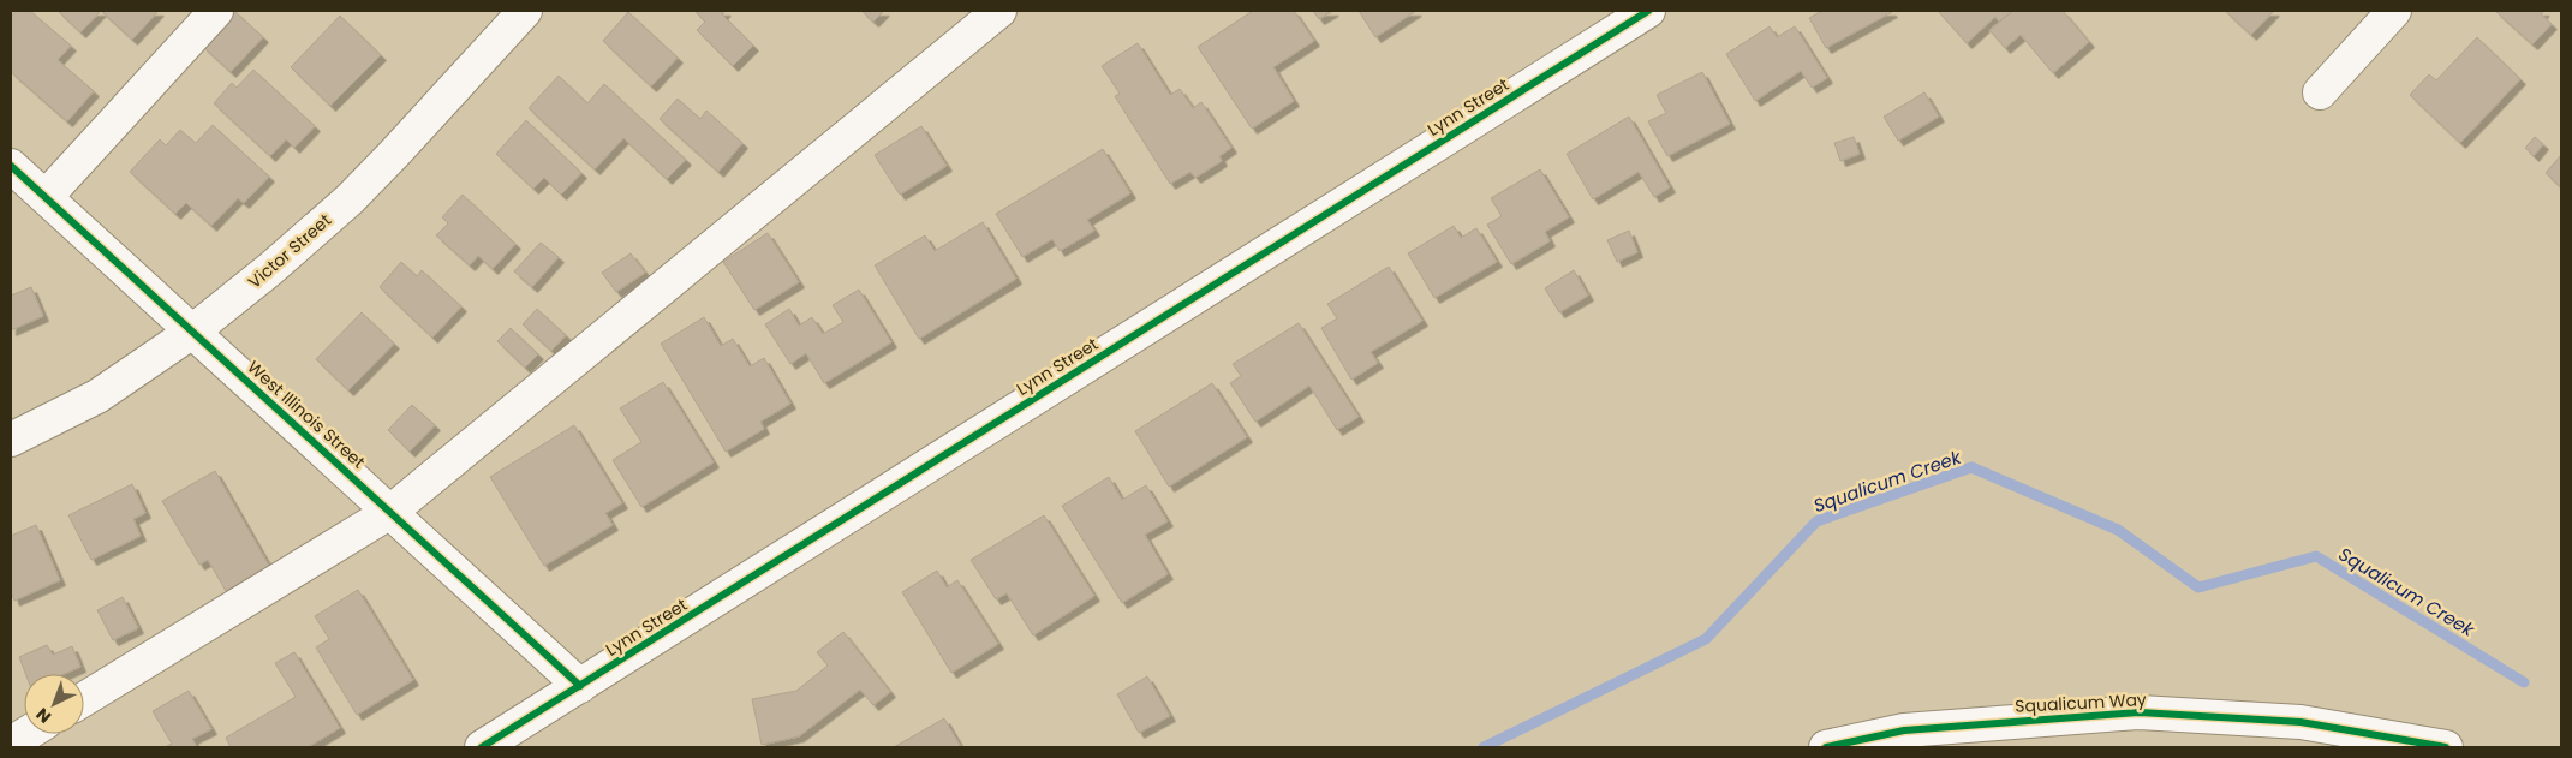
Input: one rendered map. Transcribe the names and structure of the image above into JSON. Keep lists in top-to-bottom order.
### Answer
{
  "streets": {
    "street": [
      "Lynn Street",
      "Victor Street",
      "West Illinois Street",
      "Squalicum Way"
    ]
  },
  "crossings": [
    ["Lynn Street", "West Illinois Street"],
    ["Victor Street", "West Illinois Street"]
  ],
  "water": ["Squalicum Creek"],
  "north": "bottom left"
}
